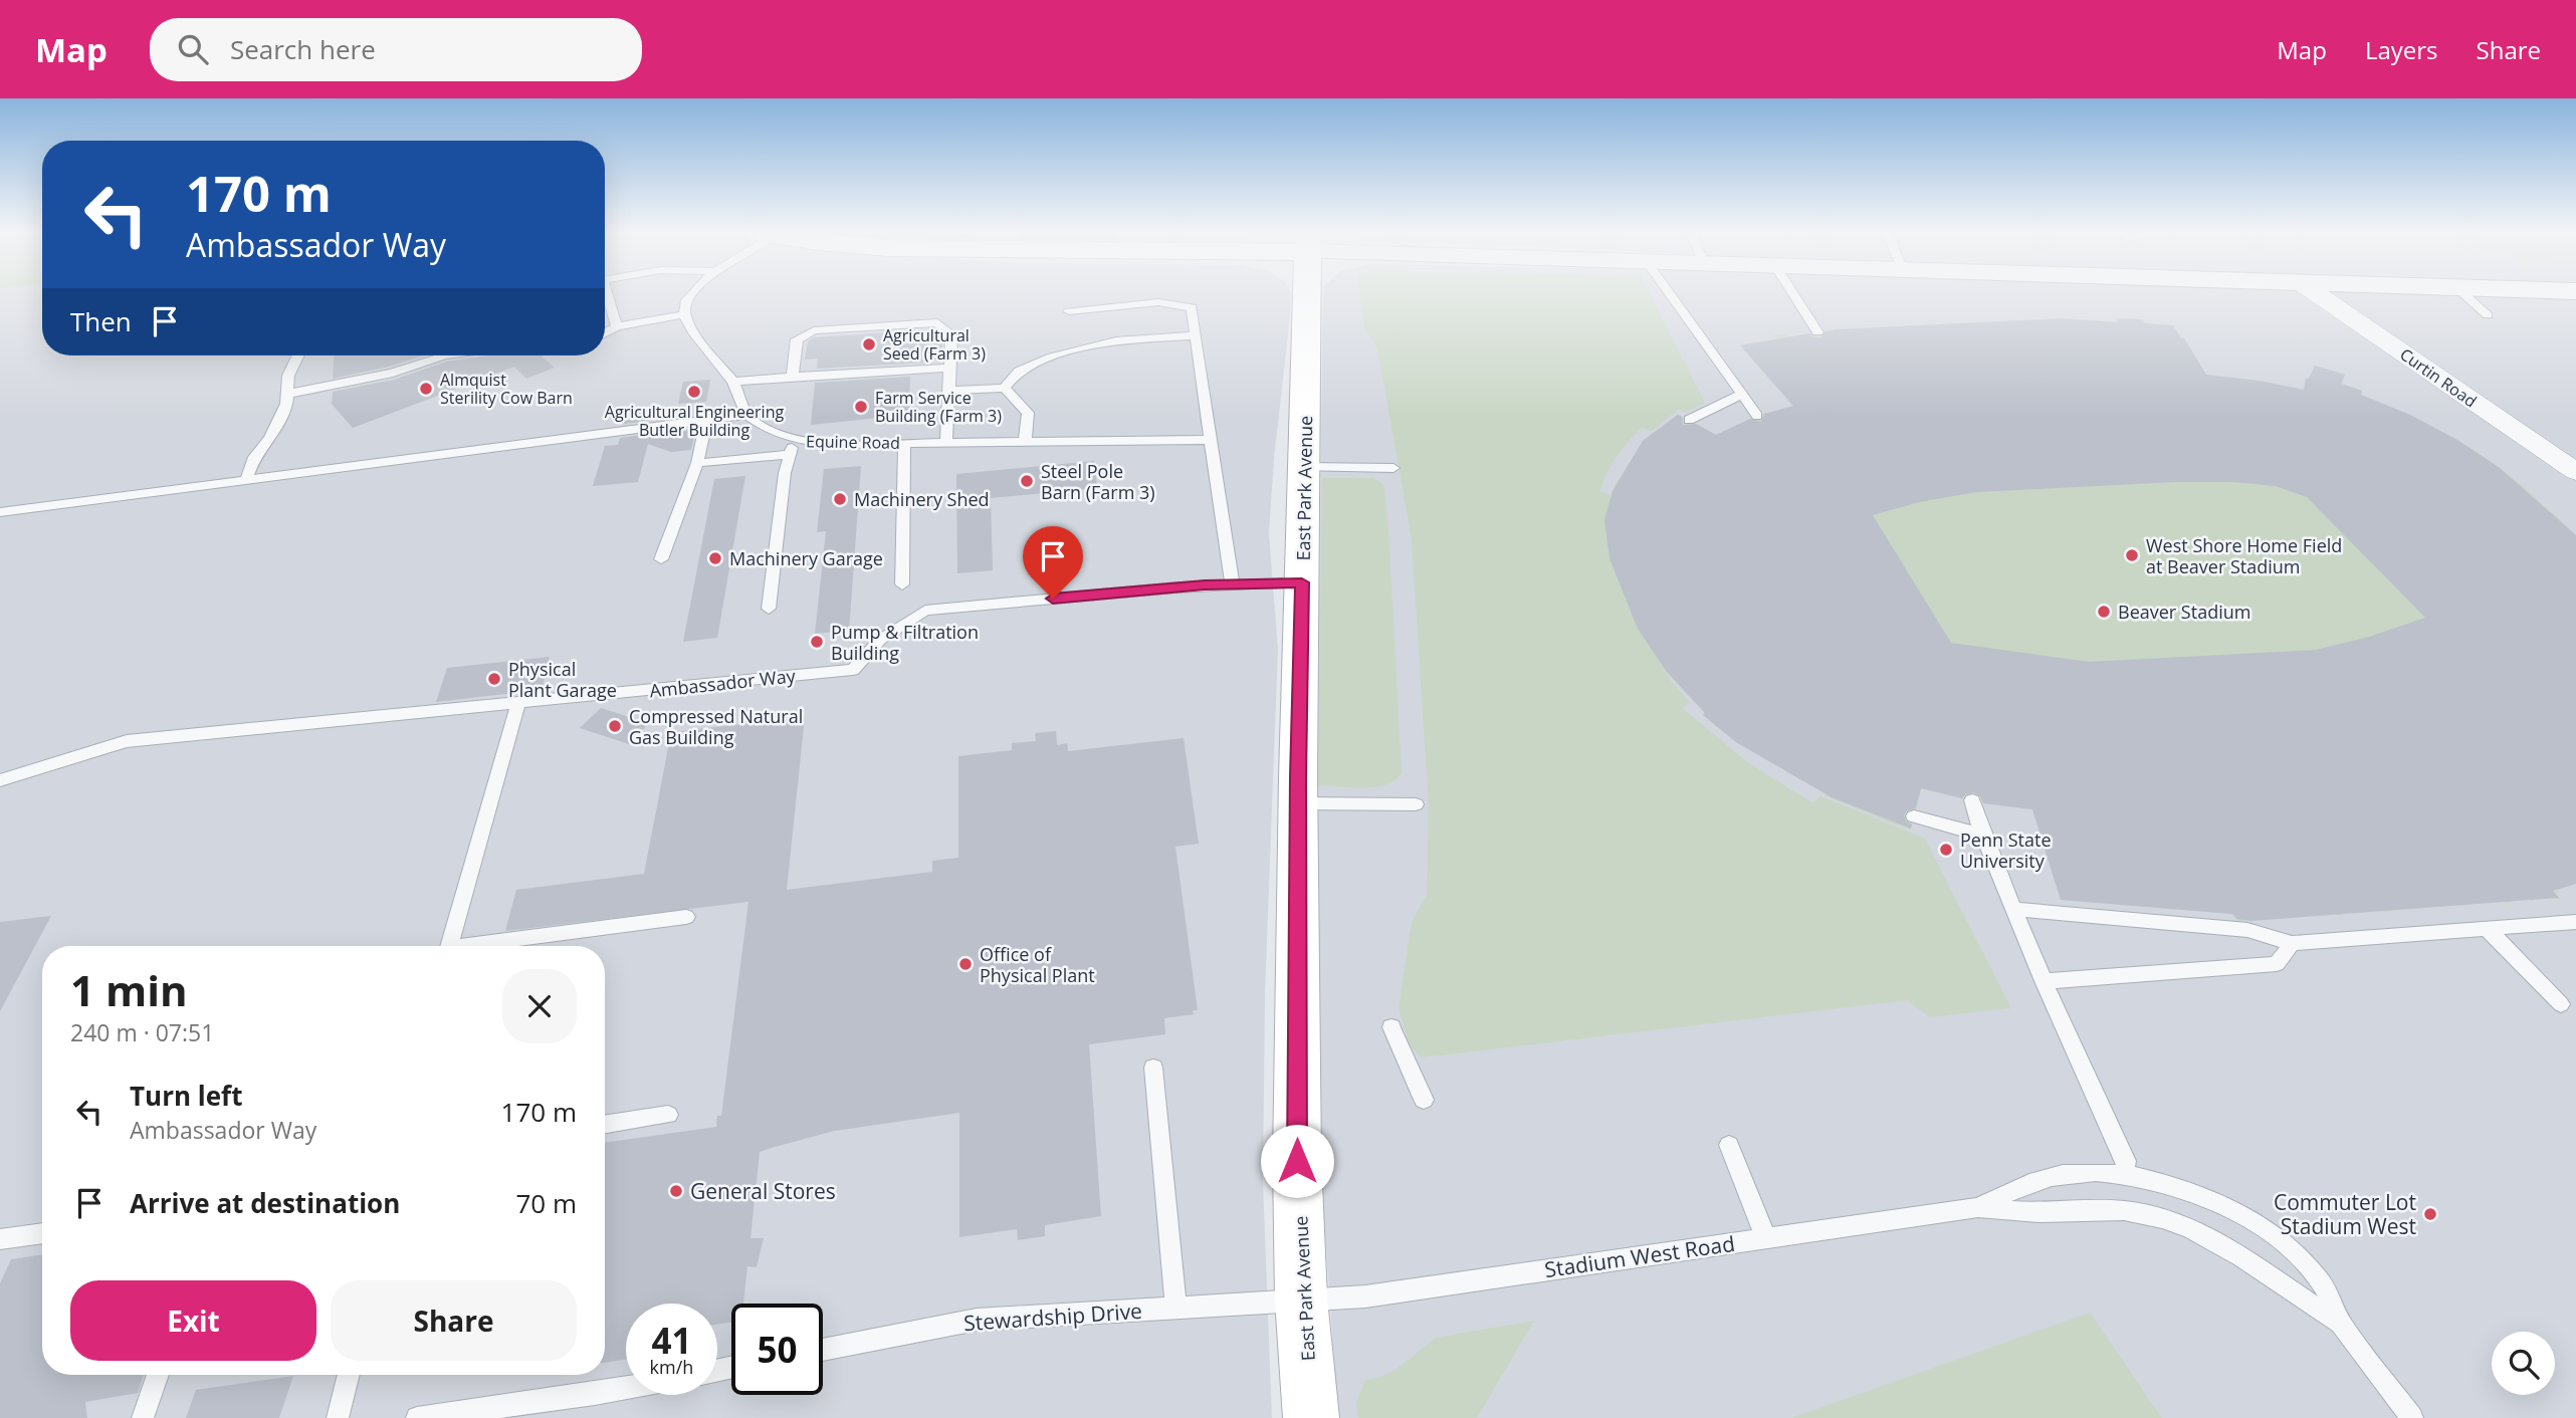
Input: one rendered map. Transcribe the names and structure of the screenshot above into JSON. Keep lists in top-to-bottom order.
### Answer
{
  "streets": {
    "main road": ["East Park Avenue"],
    "street": ["Curtin Road"],
    "lane": [
      "Equine Road",
      "Ambassador Way",
      "Stadium West Road",
      "Stewardship Drive"
    ]
  },
  "crossings": [
    ["East Park Avenue", "Ambassador Way"],
    ["East Park Avenue", "Stadium West Road"],
    ["East Park Avenue", "Stewardship Drive"],
    ["Stadium West Road", "Stewardship Drive"]
  ],
  "places": [
    "Agricultural Seed (Farm 3)",
    "Almquist Sterility Cow Barn",
    "Agricultural Engineering Butler Building",
    "Farm Service Building (Farm 3)",
    "Steel Pole Barn (Farm 3)",
    "Machinery Shed",
    "West Shore Home Field at Beaver Stadium",
    "Machinery Garage",
    "Beaver Stadium",
    "Pump & Filtration Building",
    "Physical Plant Garage",
    "Compressed Natural Gas Building",
    "Penn State University",
    "Office of Physical Plant",
    "General Stores",
    "Commuter Lot Stadium West"
  ],
  "page": {
    "header": "Map",
    "search": "Search here",
    "nav": ["Map", "Layers", "Share"],
    "turn": ["170 m", "Ambassador Way"],
    "then": "Then",
    "heading": ["1 min", "240 m · 07:51"],
    "list": [
      {
        "name": "Turn left",
        "note": "Ambassador Way",
        "value": "170 m"
      },
      {
        "name": "Arrive at destination",
        "value": "70 m"
      }
    ],
    "buttons": ["Exit", "Share"],
    "speed": "41 km/h",
    "limit": "50"
  }
}
